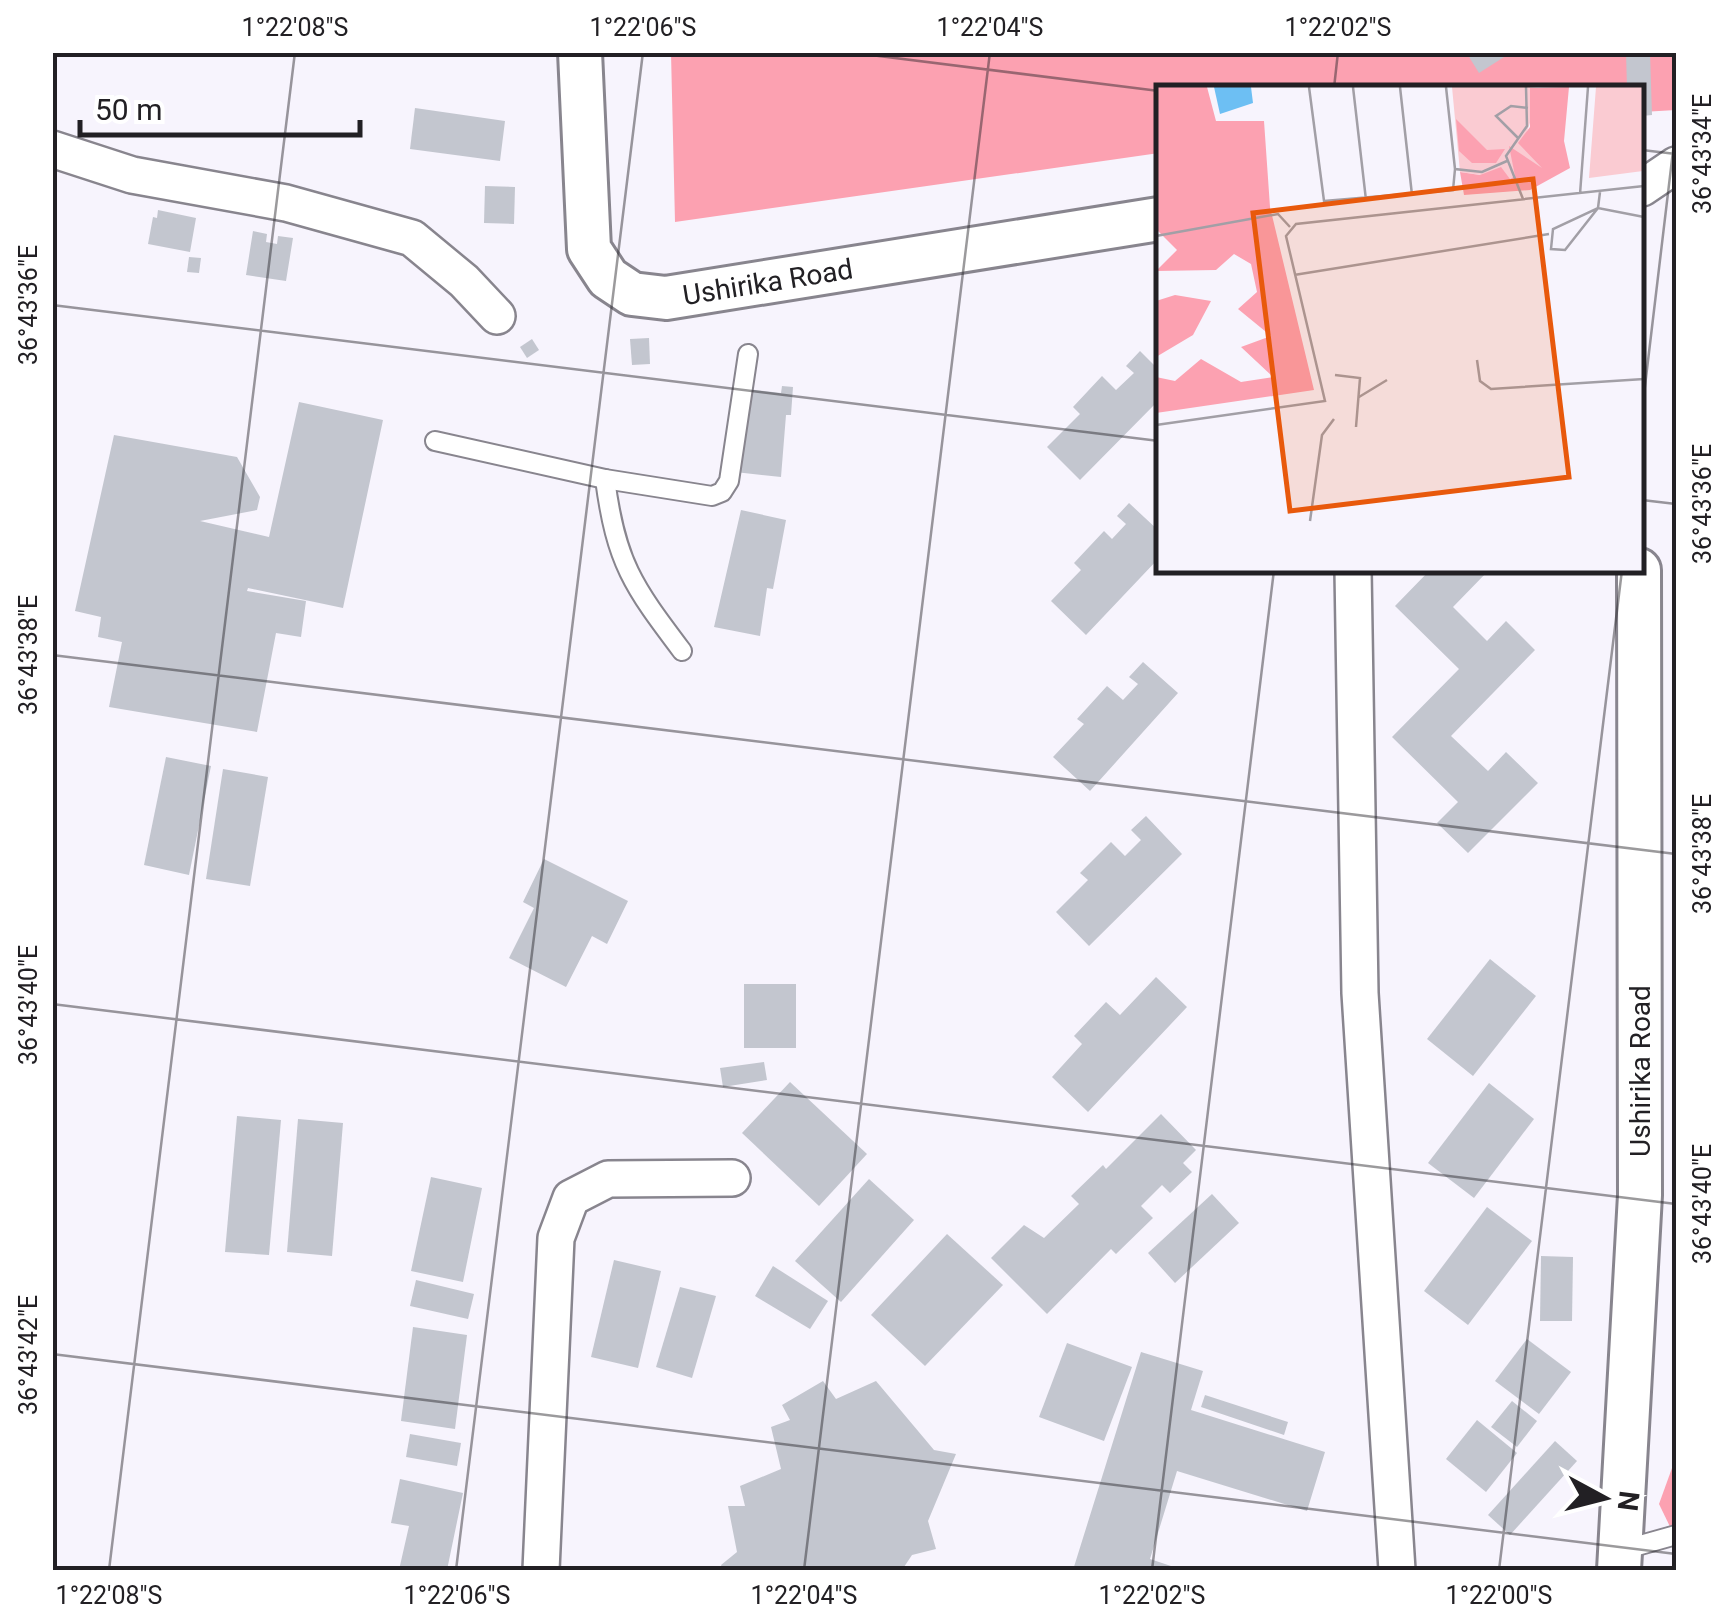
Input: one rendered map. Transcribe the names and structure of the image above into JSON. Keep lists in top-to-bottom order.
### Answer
{
  "streets": {
    "street": ["Ushirika Road"]
  },
  "scale_bar": "50 m",
  "north": "right",
  "coordinates": [
    "1°22'08\"S",
    "1°22'06\"S",
    "1°22'04\"S",
    "1°22'02\"S",
    "36°43'34\"E",
    "36°43'36\"E",
    "36°43'38\"E",
    "36°43'40\"E",
    "36°43'42\"E",
    "1°22'00\"S"
  ]
}
